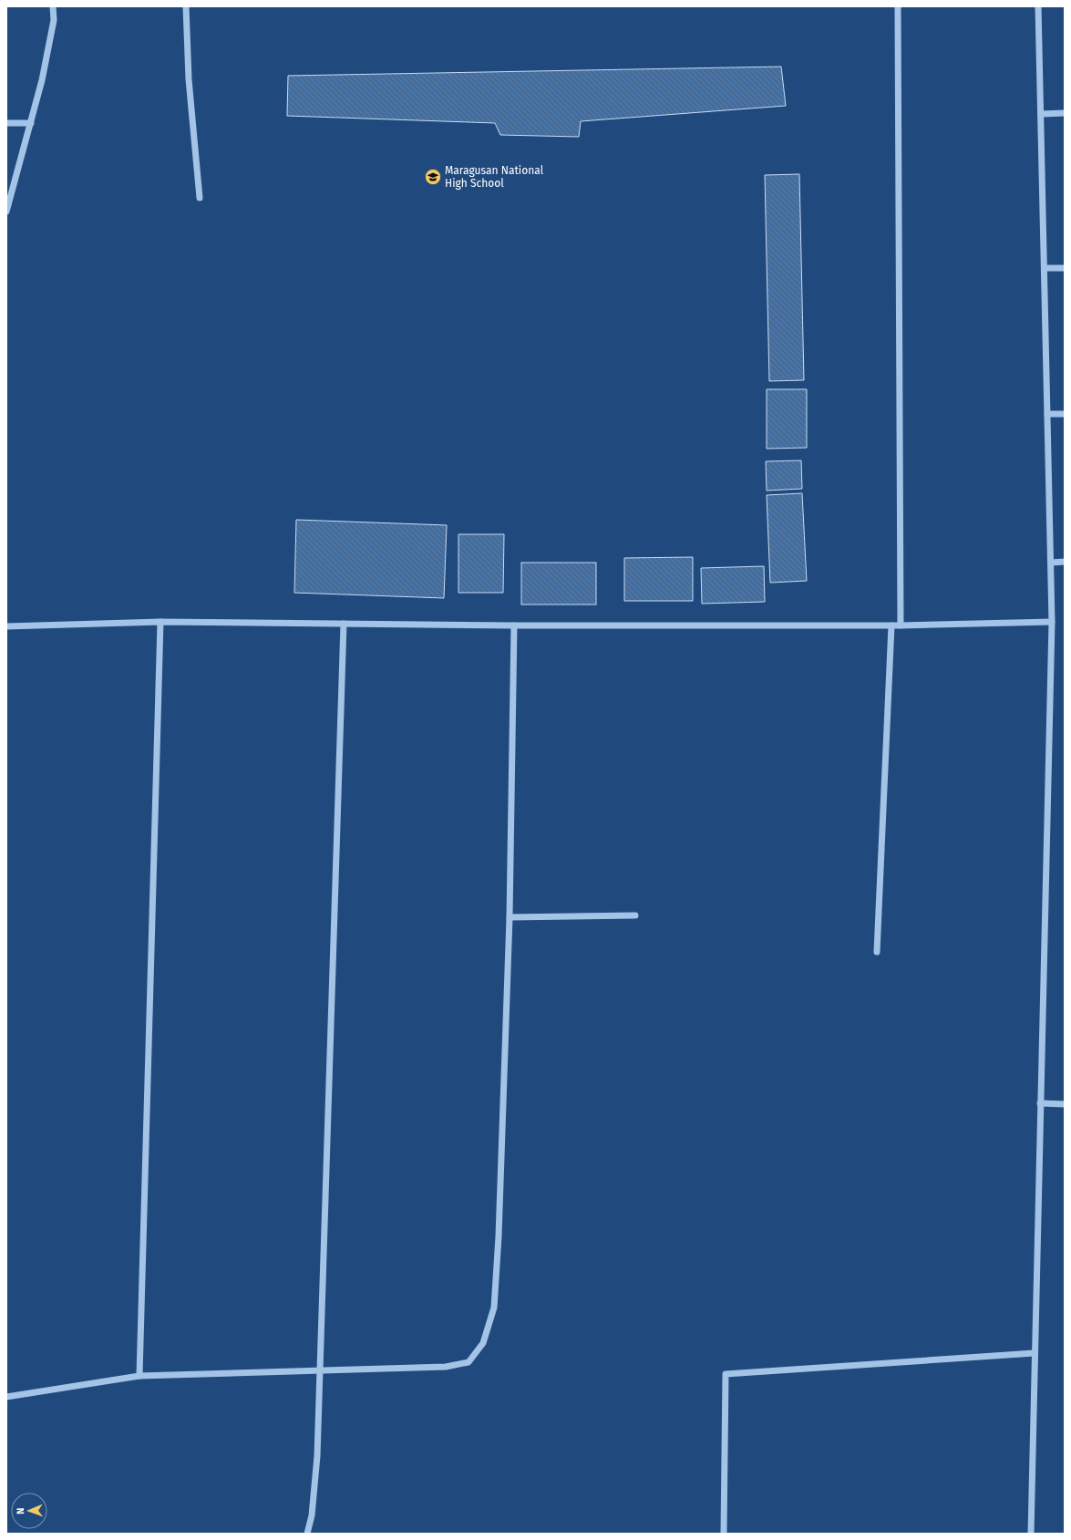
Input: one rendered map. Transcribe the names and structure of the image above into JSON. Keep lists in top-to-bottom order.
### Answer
{
  "places": {
    "school or university": ["Maragusan National High School"]
  },
  "north": "left"
}
